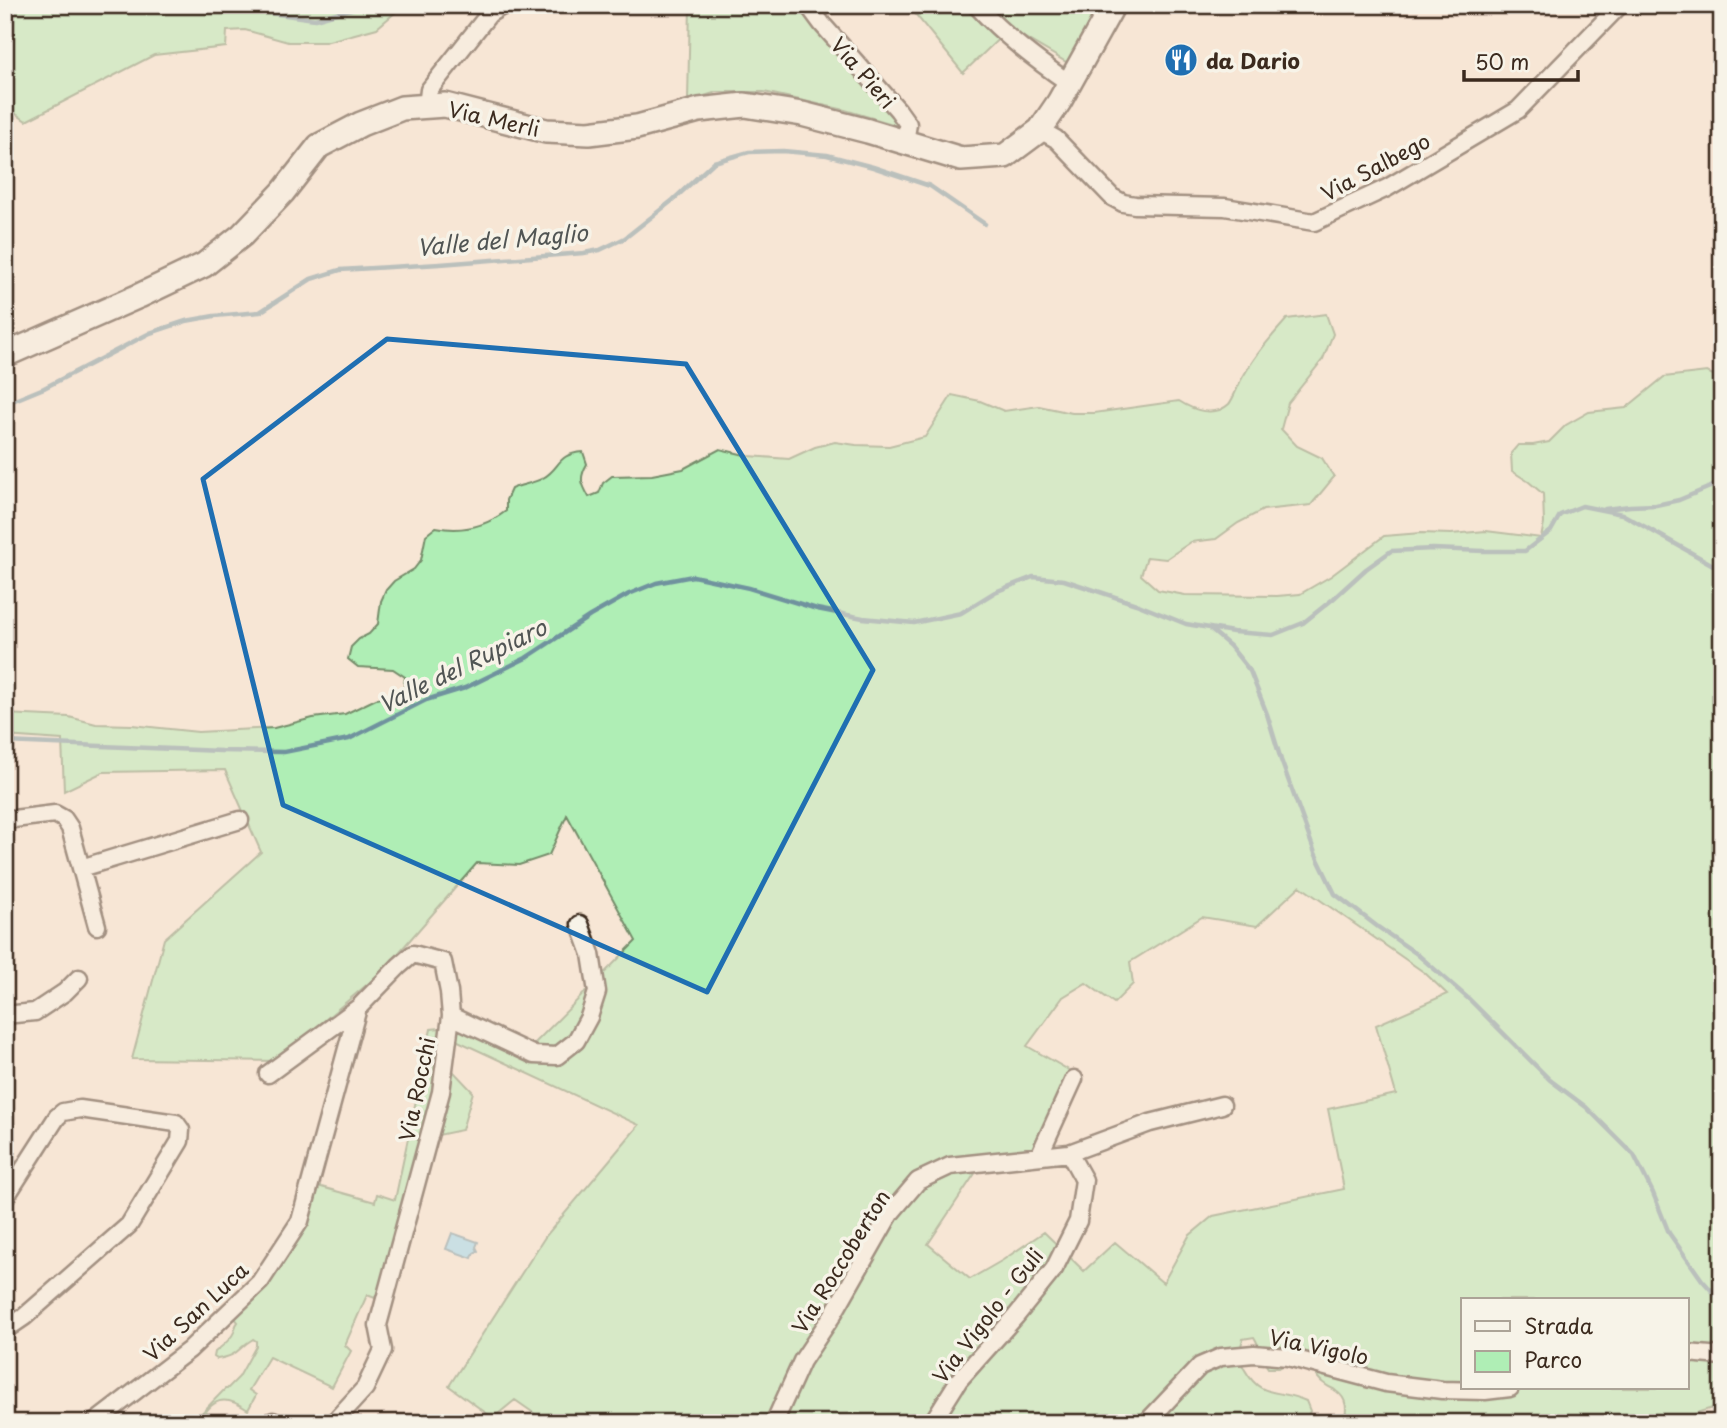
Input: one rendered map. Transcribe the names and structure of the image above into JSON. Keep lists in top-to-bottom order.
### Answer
{
  "streets": {
    "street": [
      "Via Pieri",
      "Via Merli",
      "Via Salbego",
      "Via Rocchi",
      "Via Roccoberton",
      "Via San Luca",
      "Via Vigolo - Guli",
      "Via Vigolo"
    ]
  },
  "crossings": [
    ["Via Pieri", "Via Merli"],
    ["Via Pieri", "Via Salbego"],
    ["Via Rocchi", "Via San Luca"],
    ["Via Roccoberton", "Via Vigolo - Guli"]
  ],
  "water": ["Valle del Maglio", "Valle del Rupiaro"],
  "places": {
    "restaurant": ["da Dario"]
  },
  "legend": ["Strada", "Parco"],
  "scale_bar": "50 m"
}
